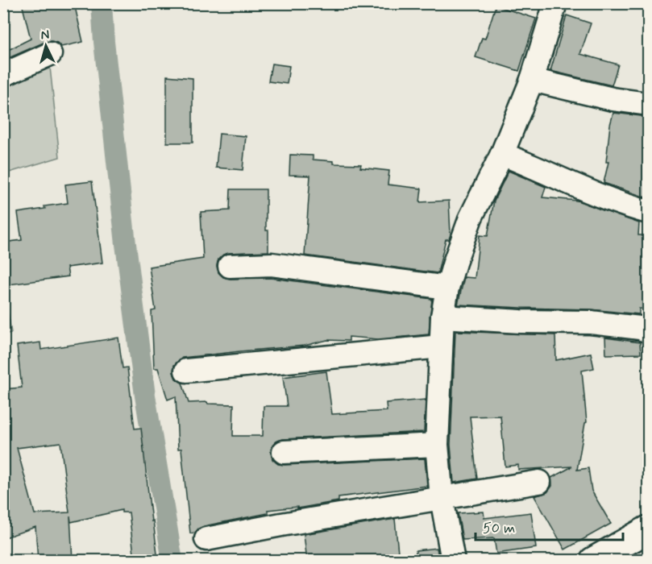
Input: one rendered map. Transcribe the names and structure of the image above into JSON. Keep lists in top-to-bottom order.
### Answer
{
  "scale_bar": "50 m",
  "north": "top"
}
